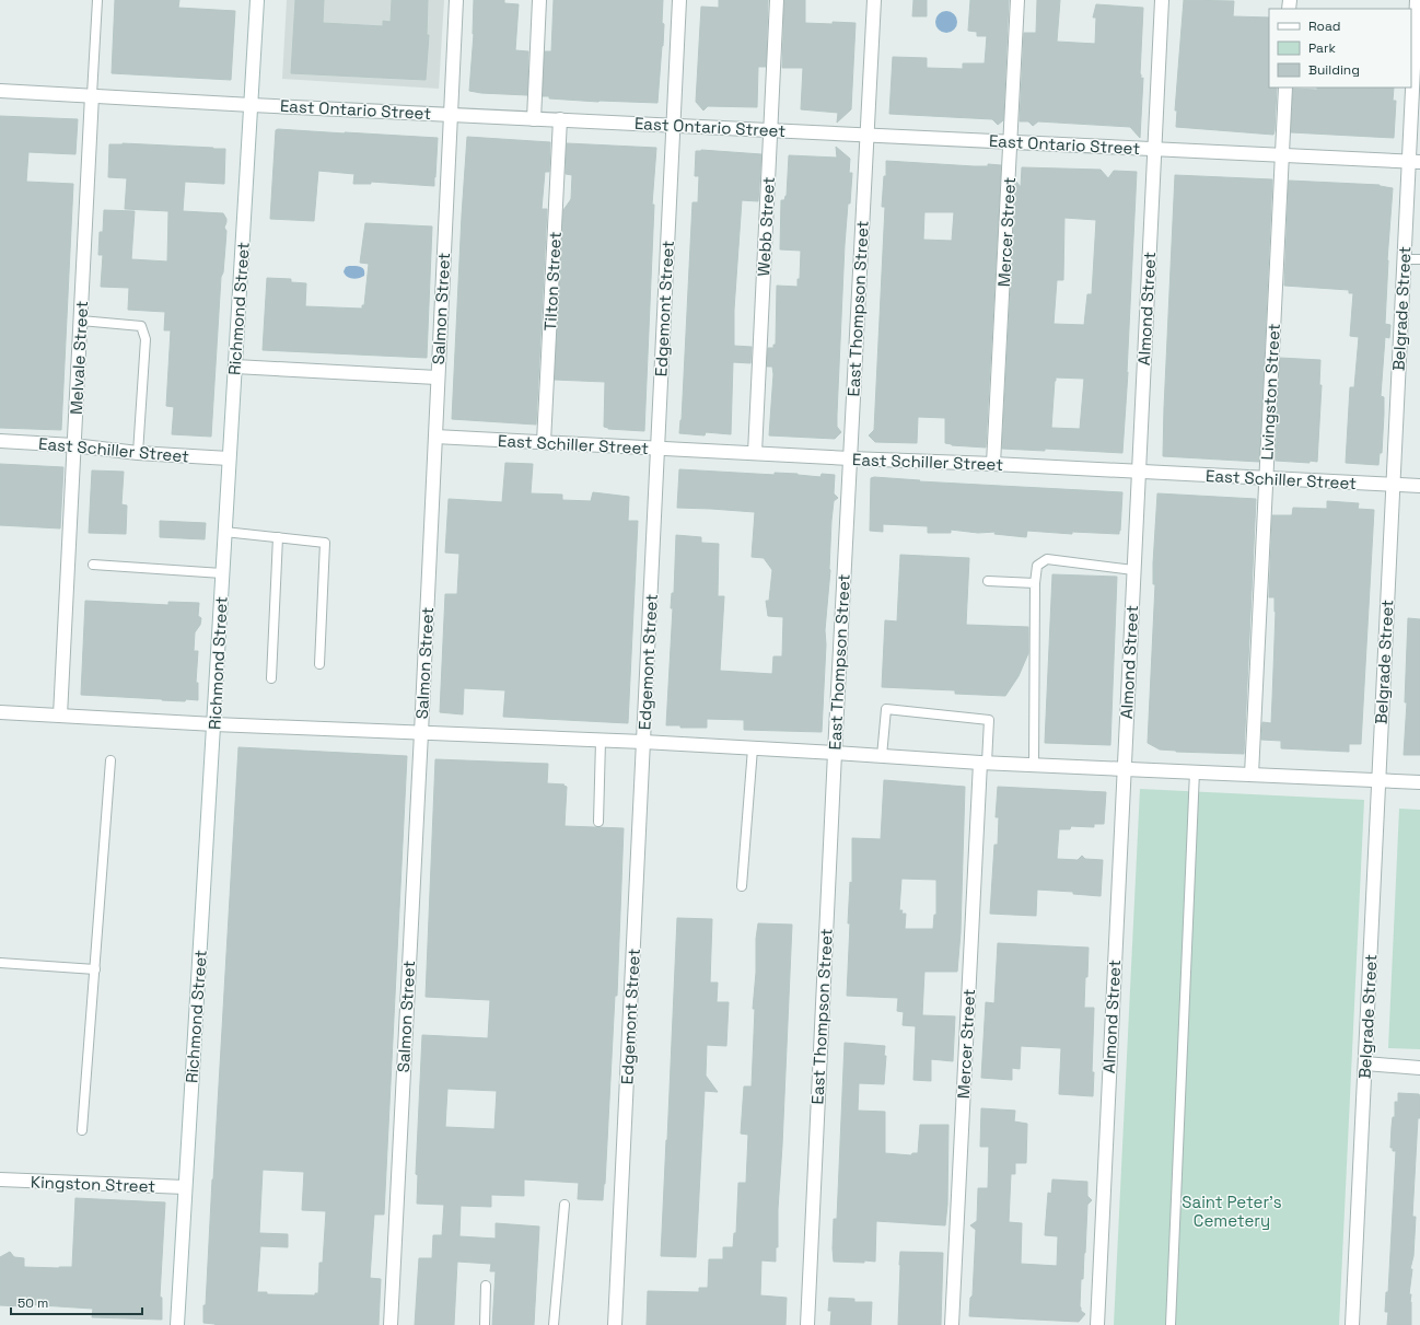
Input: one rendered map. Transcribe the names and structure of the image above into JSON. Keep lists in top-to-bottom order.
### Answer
{
  "streets": {
    "street": [
      "East Ontario Street",
      "Webb Street",
      "Mercer Street",
      "Tilton Street",
      "Richmond Street",
      "Salmon Street",
      "Edgemont Street",
      "East Thompson Street",
      "Almond Street",
      "Belgrade Street",
      "Melvale Street",
      "Livingston Street",
      "East Schiller Street",
      "Kingston Street"
    ]
  },
  "crossings": [
    ["East Ontario Street", "Webb Street"],
    ["East Ontario Street", "Mercer Street"],
    ["East Ontario Street", "Tilton Street"],
    ["East Ontario Street", "Richmond Street"],
    ["East Ontario Street", "Salmon Street"],
    ["East Ontario Street", "Edgemont Street"],
    ["East Ontario Street", "East Thompson Street"],
    ["East Ontario Street", "Almond Street"],
    ["East Ontario Street", "Belgrade Street"],
    ["East Ontario Street", "Melvale Street"],
    ["East Ontario Street", "Livingston Street"],
    ["Webb Street", "East Schiller Street"],
    ["Mercer Street", "East Schiller Street"],
    ["Tilton Street", "East Schiller Street"],
    ["Richmond Street", "East Schiller Street"],
    ["Richmond Street", "Kingston Street"],
    ["Salmon Street", "East Schiller Street"],
    ["Edgemont Street", "East Schiller Street"],
    ["East Thompson Street", "East Schiller Street"],
    ["Almond Street", "East Schiller Street"],
    ["Belgrade Street", "East Schiller Street"],
    ["Melvale Street", "East Schiller Street"],
    ["Livingston Street", "East Schiller Street"]
  ],
  "parks": ["Saint Peter's Cemetery"],
  "legend": ["Road", "Park", "Building"],
  "scale_bar": "50 m"
}
